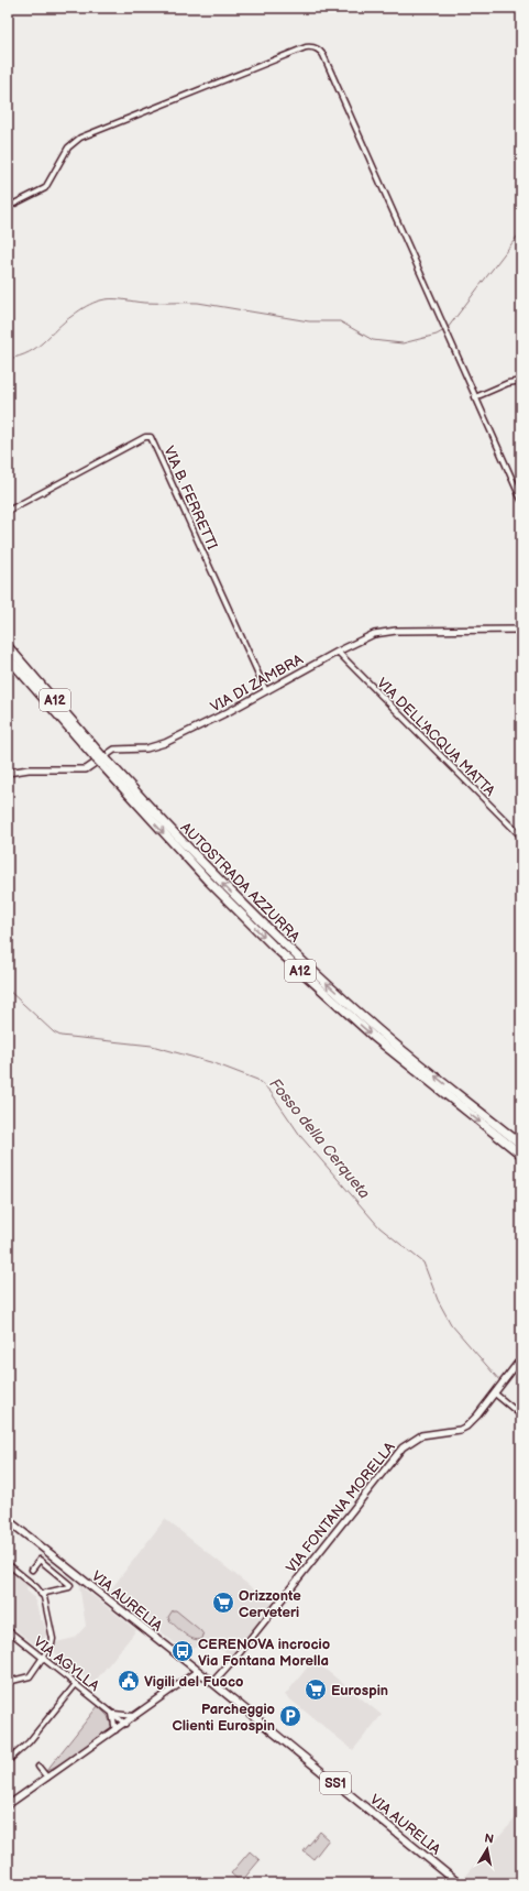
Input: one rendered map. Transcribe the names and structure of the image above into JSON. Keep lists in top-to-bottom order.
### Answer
{
  "streets": {
    "highway": ["A12", "AUTOSTRADA AZZURRA"],
    "main road": ["VIA AURELIA", "SS1"],
    "street": [
      "VIA B. FERRETTI",
      "VIA DI ZAMBRA",
      "VIA DELL'ACQUA MATTA",
      "VIA FONTANA MORELLA",
      "VIA AGYLLA"
    ]
  },
  "crossings": [
    ["VIA B. FERRETTI", "VIA DI ZAMBRA"],
    ["VIA DI ZAMBRA", "VIA DELL'ACQUA MATTA"],
    ["VIA FONTANA MORELLA", "VIA AURELIA"]
  ],
  "water": ["Fosso della Cerqueta"],
  "places": {
    "supermarket": ["Orizzonte Cerveteri", "Eurospin"],
    "bus stop": ["CERENOVA incrocio Via Fontana Morella"],
    "public building": ["Vigili del Fuoco"],
    "parking": ["Parcheggio Clienti Eurospin"]
  },
  "north": "top"
}
